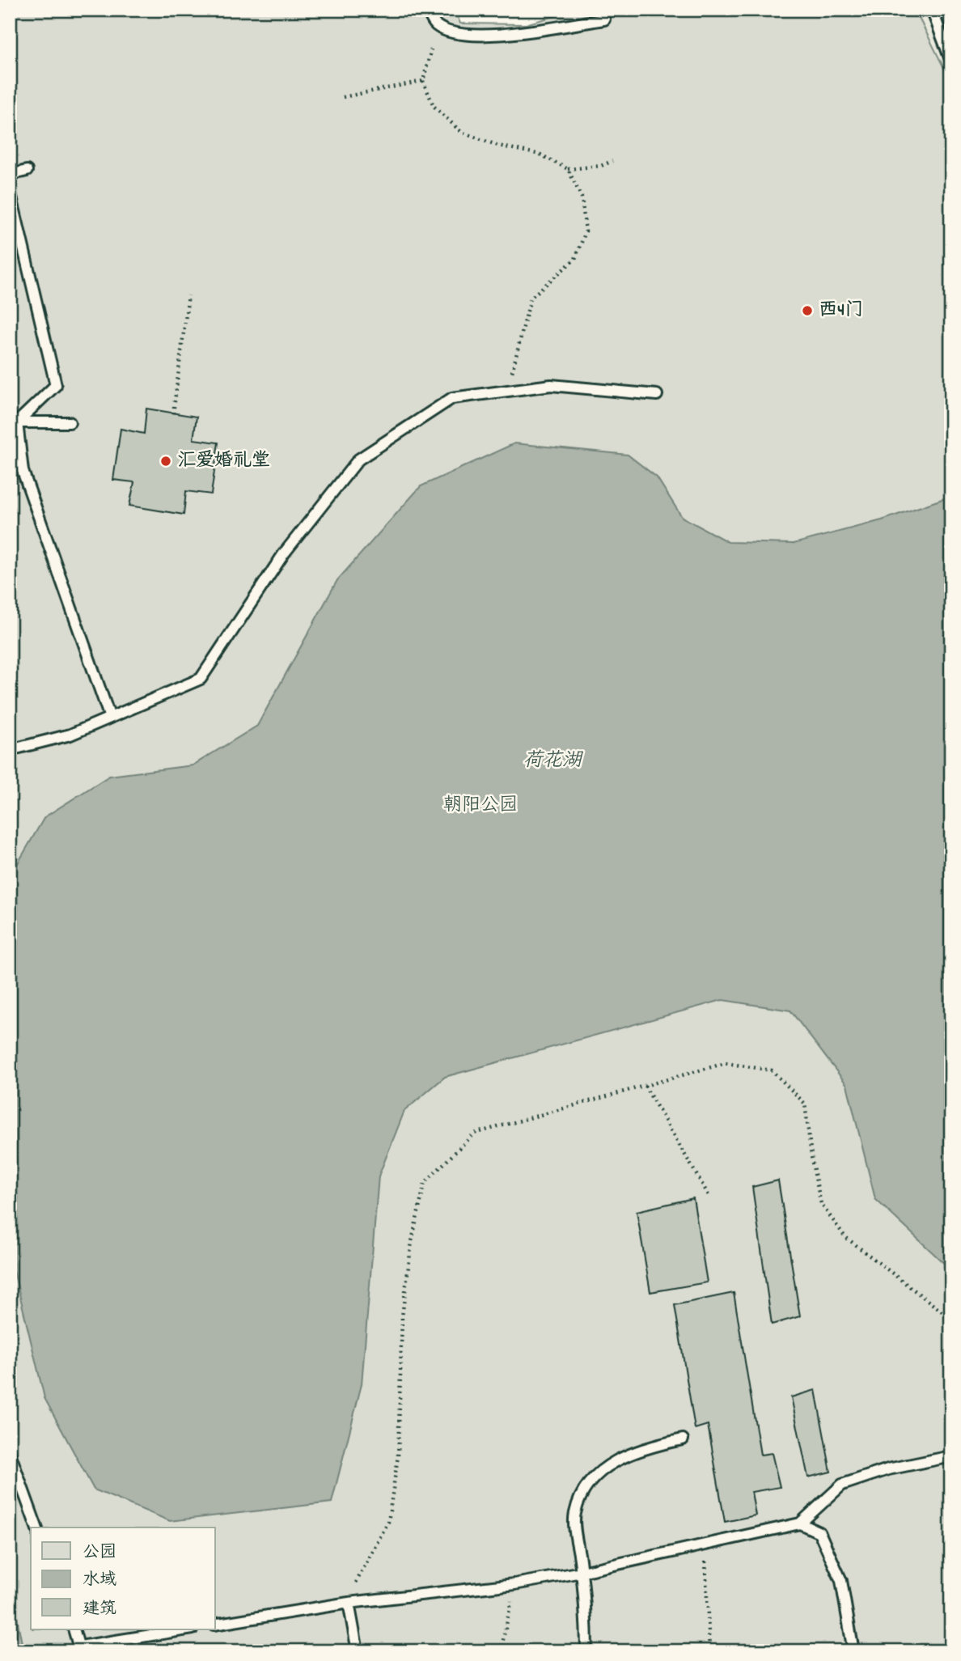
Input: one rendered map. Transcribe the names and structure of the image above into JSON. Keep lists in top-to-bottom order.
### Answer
{
  "water": ["荷花湖"],
  "parks": ["朝阳公园"],
  "places": ["西4门", "汇爱婚礼堂"],
  "legend": ["公园", "水域", "建筑"]
}
